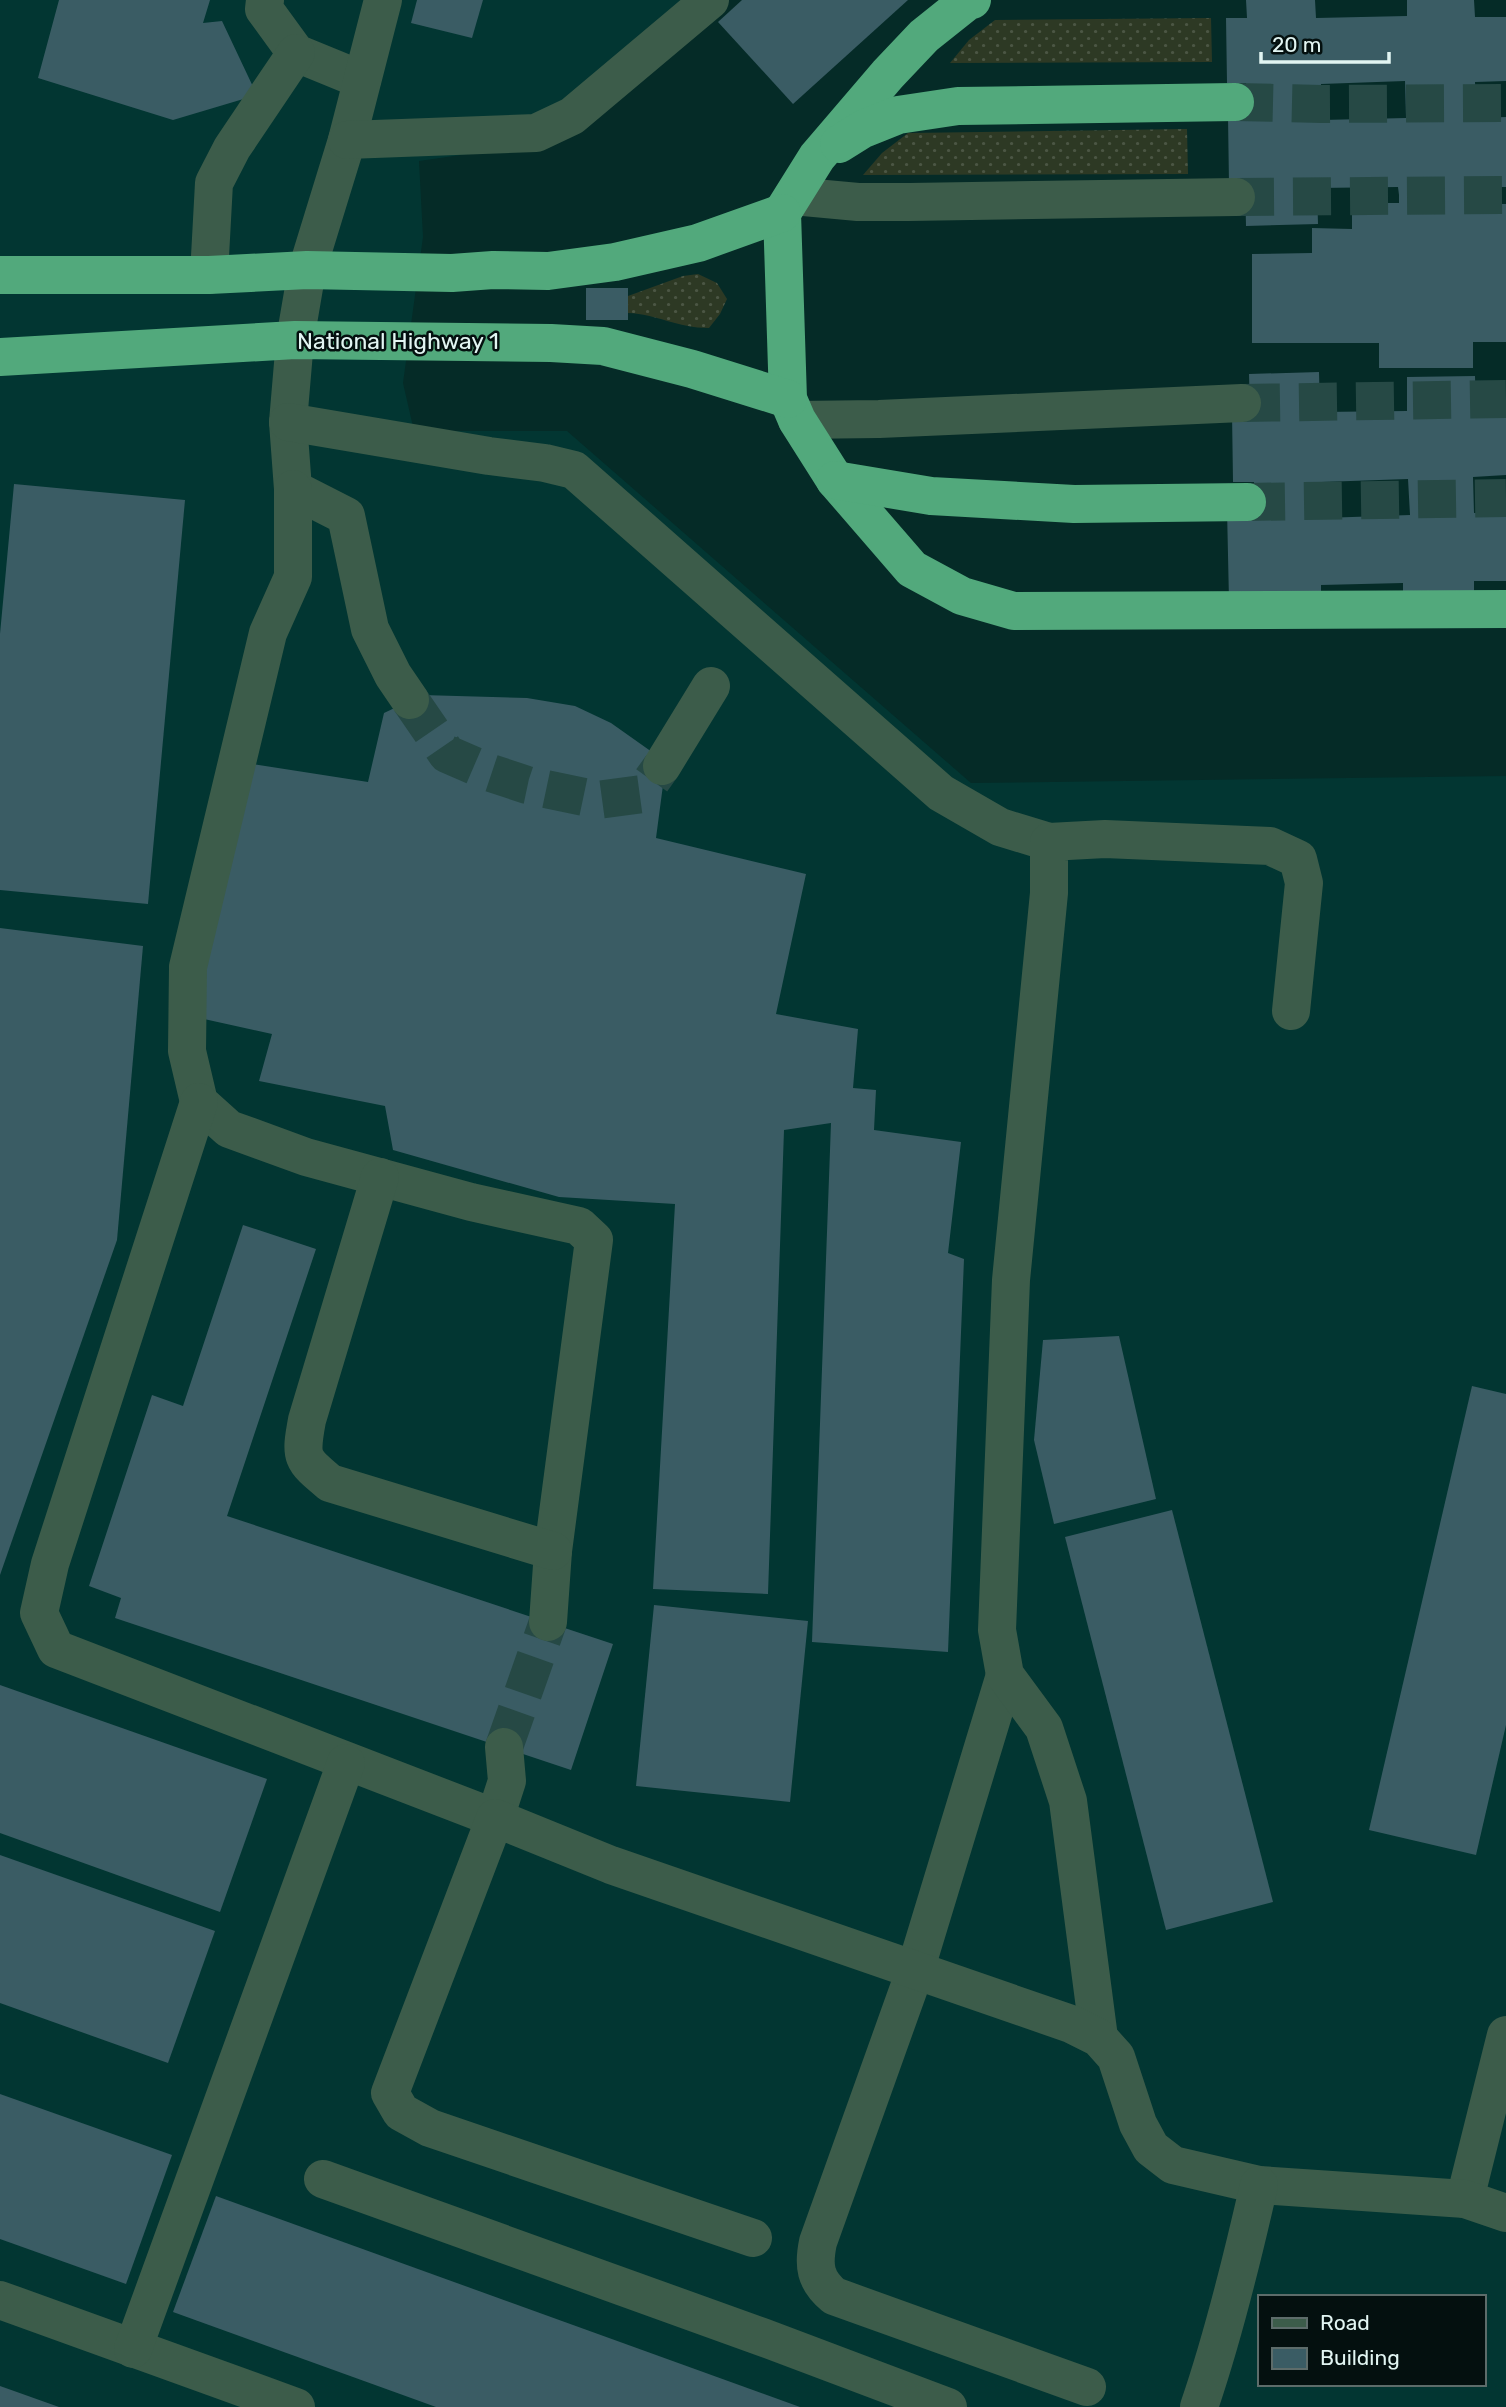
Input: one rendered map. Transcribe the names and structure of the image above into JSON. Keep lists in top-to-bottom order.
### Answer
{
  "streets": {
    "highway": ["National Highway 1"]
  },
  "legend": ["Road", "Building"],
  "scale_bar": "20 m"
}
